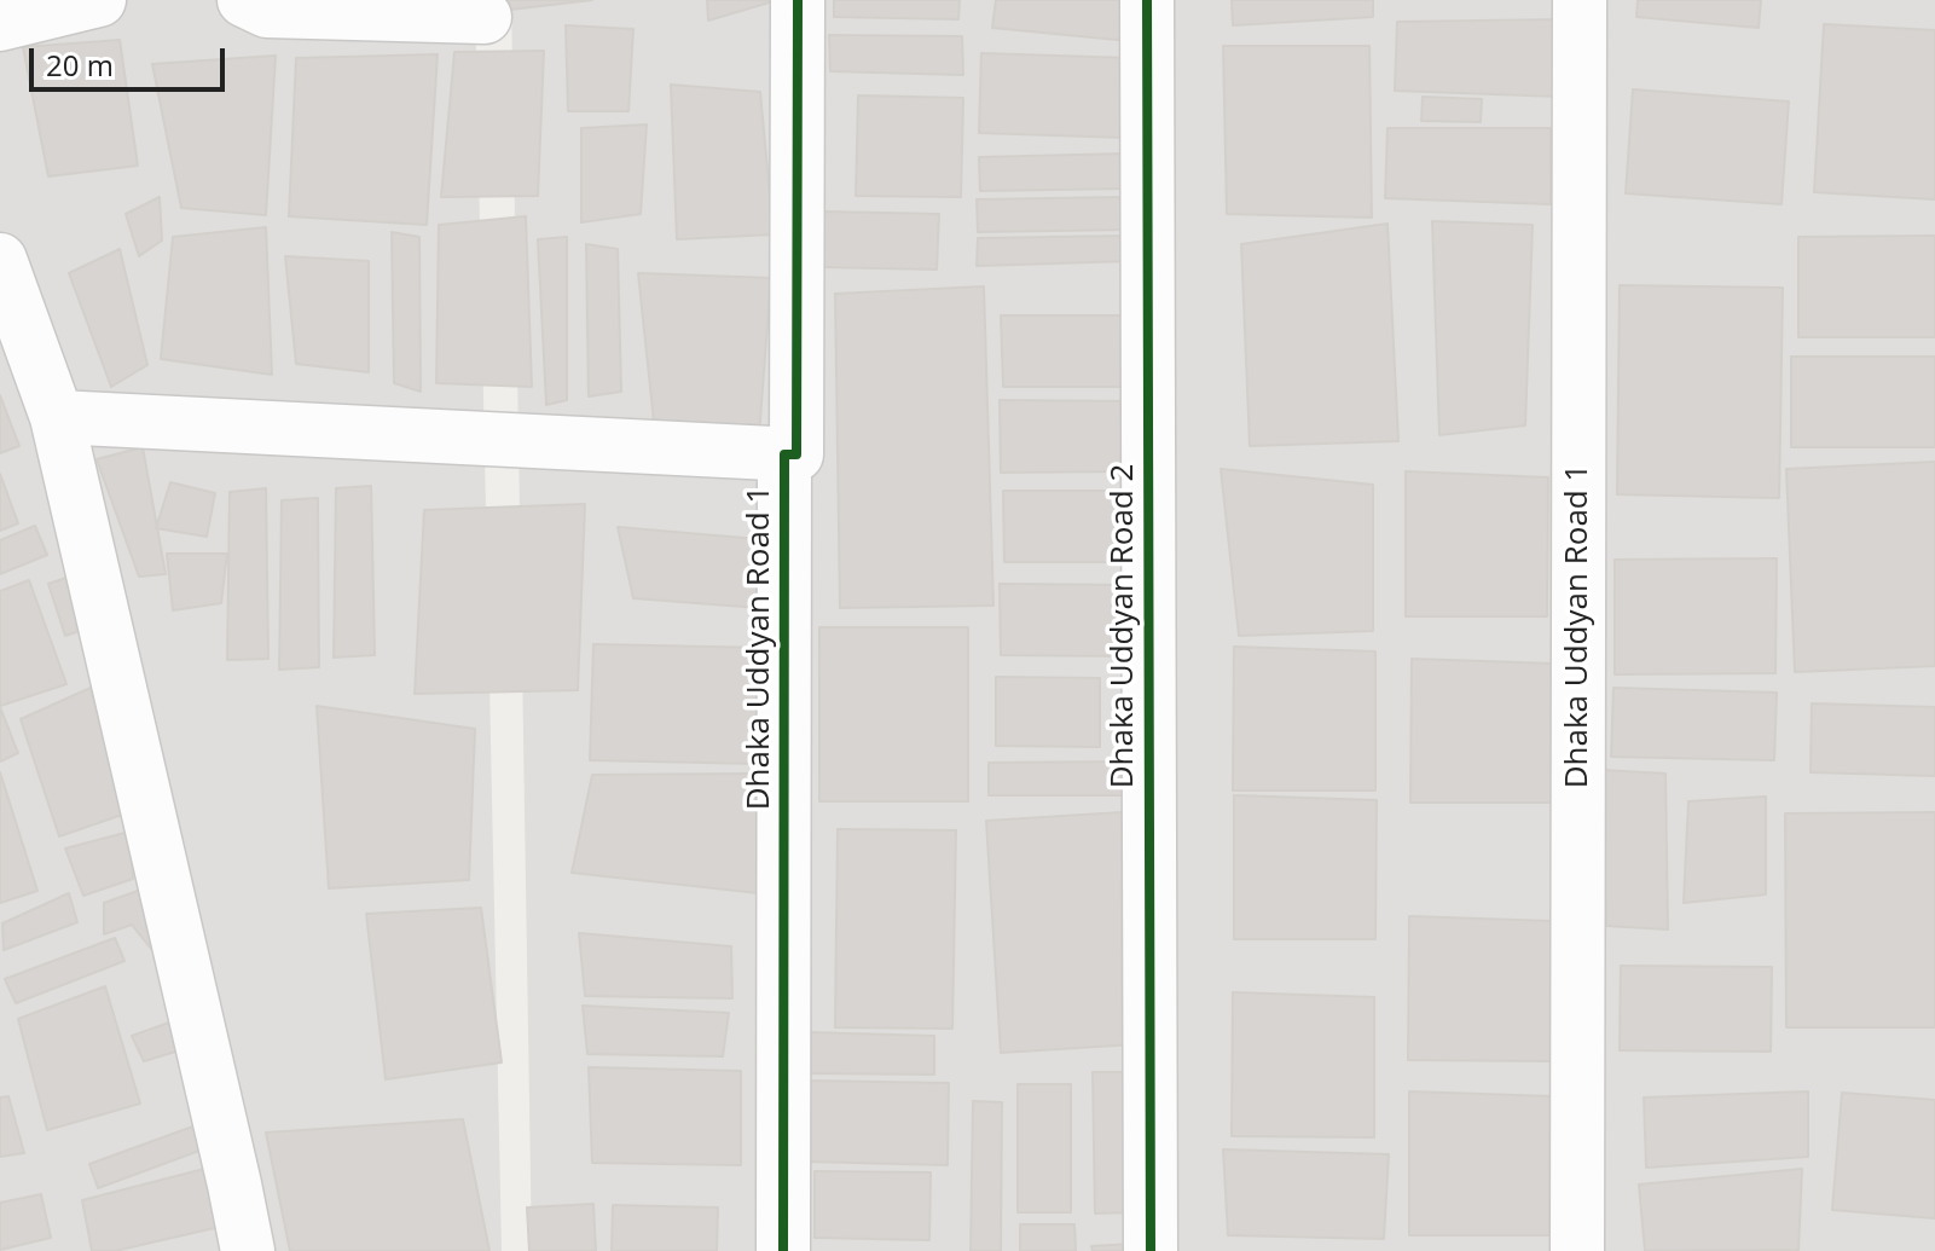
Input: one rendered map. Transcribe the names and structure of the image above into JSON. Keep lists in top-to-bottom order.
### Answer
{
  "streets": {
    "street": ["Dhaka Uddyan Road 2", "Dhaka Uddyan Road 1"]
  },
  "scale_bar": "20 m"
}
